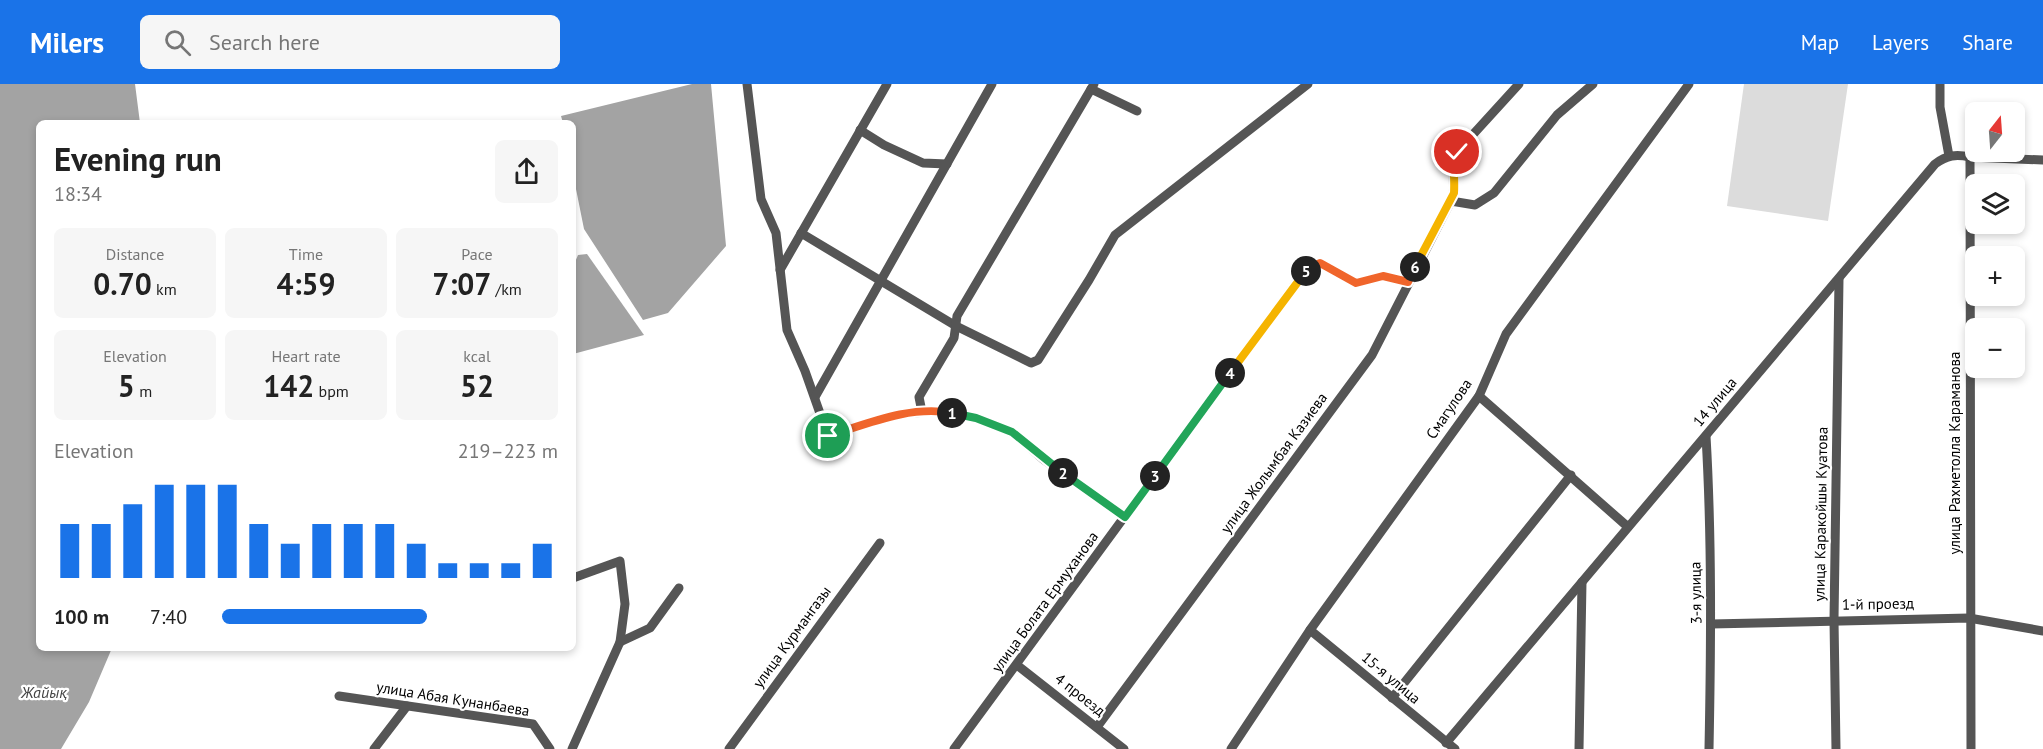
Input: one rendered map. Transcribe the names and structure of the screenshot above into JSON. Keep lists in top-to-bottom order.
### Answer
{
  "streets": {
    "street": [
      "14 улица",
      "Смагулова",
      "улица Рахметолла Караманова",
      "улица Жолымбая Казиева",
      "улица Каракойшы Куатова",
      "3-я улица",
      "улица Болата Ермуханова",
      "1-й проезд",
      "улица Курмангазы",
      "15-я улица",
      "4 проезд",
      "улица Абая Кунанбаева"
    ]
  },
  "crossings": [
    ["14 улица", "улица Каракойшы Куатова"],
    ["14 улица", "3-я улица"],
    ["14 улица", "15-я улица"],
    ["Смагулова", "15-я улица"],
    ["улица Рахметолла Караманова", "1-й проезд"],
    ["улица Жолымбая Казиева", "улица Болата Ермуханова"],
    ["улица Жолымбая Казиева", "4 проезд"],
    ["улица Каракойшы Куатова", "1-й проезд"],
    ["3-я улица", "1-й проезд"],
    ["улица Болата Ермуханова", "4 проезд"]
  ],
  "water": ["Жайық"],
  "north": "top",
  "page": {
    "header": "Milers",
    "search": "Search here",
    "nav": ["Map", "Layers", "Share"],
    "map_buttons": ["+", "−"],
    "heading": ["Evening run", "18:34"],
    "stats": [
      ["Distance", "0.70 km"],
      ["Time", "4:59"],
      ["Pace", "7:07 /km"],
      ["Elevation", "5 m"],
      ["Heart rate", "142 bpm"],
      ["kcal", "52"]
    ],
    "pins": [
      "6",
      "5",
      "4",
      "1",
      "2",
      "3"
    ],
    "chart": ["Elevation", "219–223 m"],
    "list": [
      {
        "name": "100 m",
        "note": "7:40"
      }
    ]
  }
}
